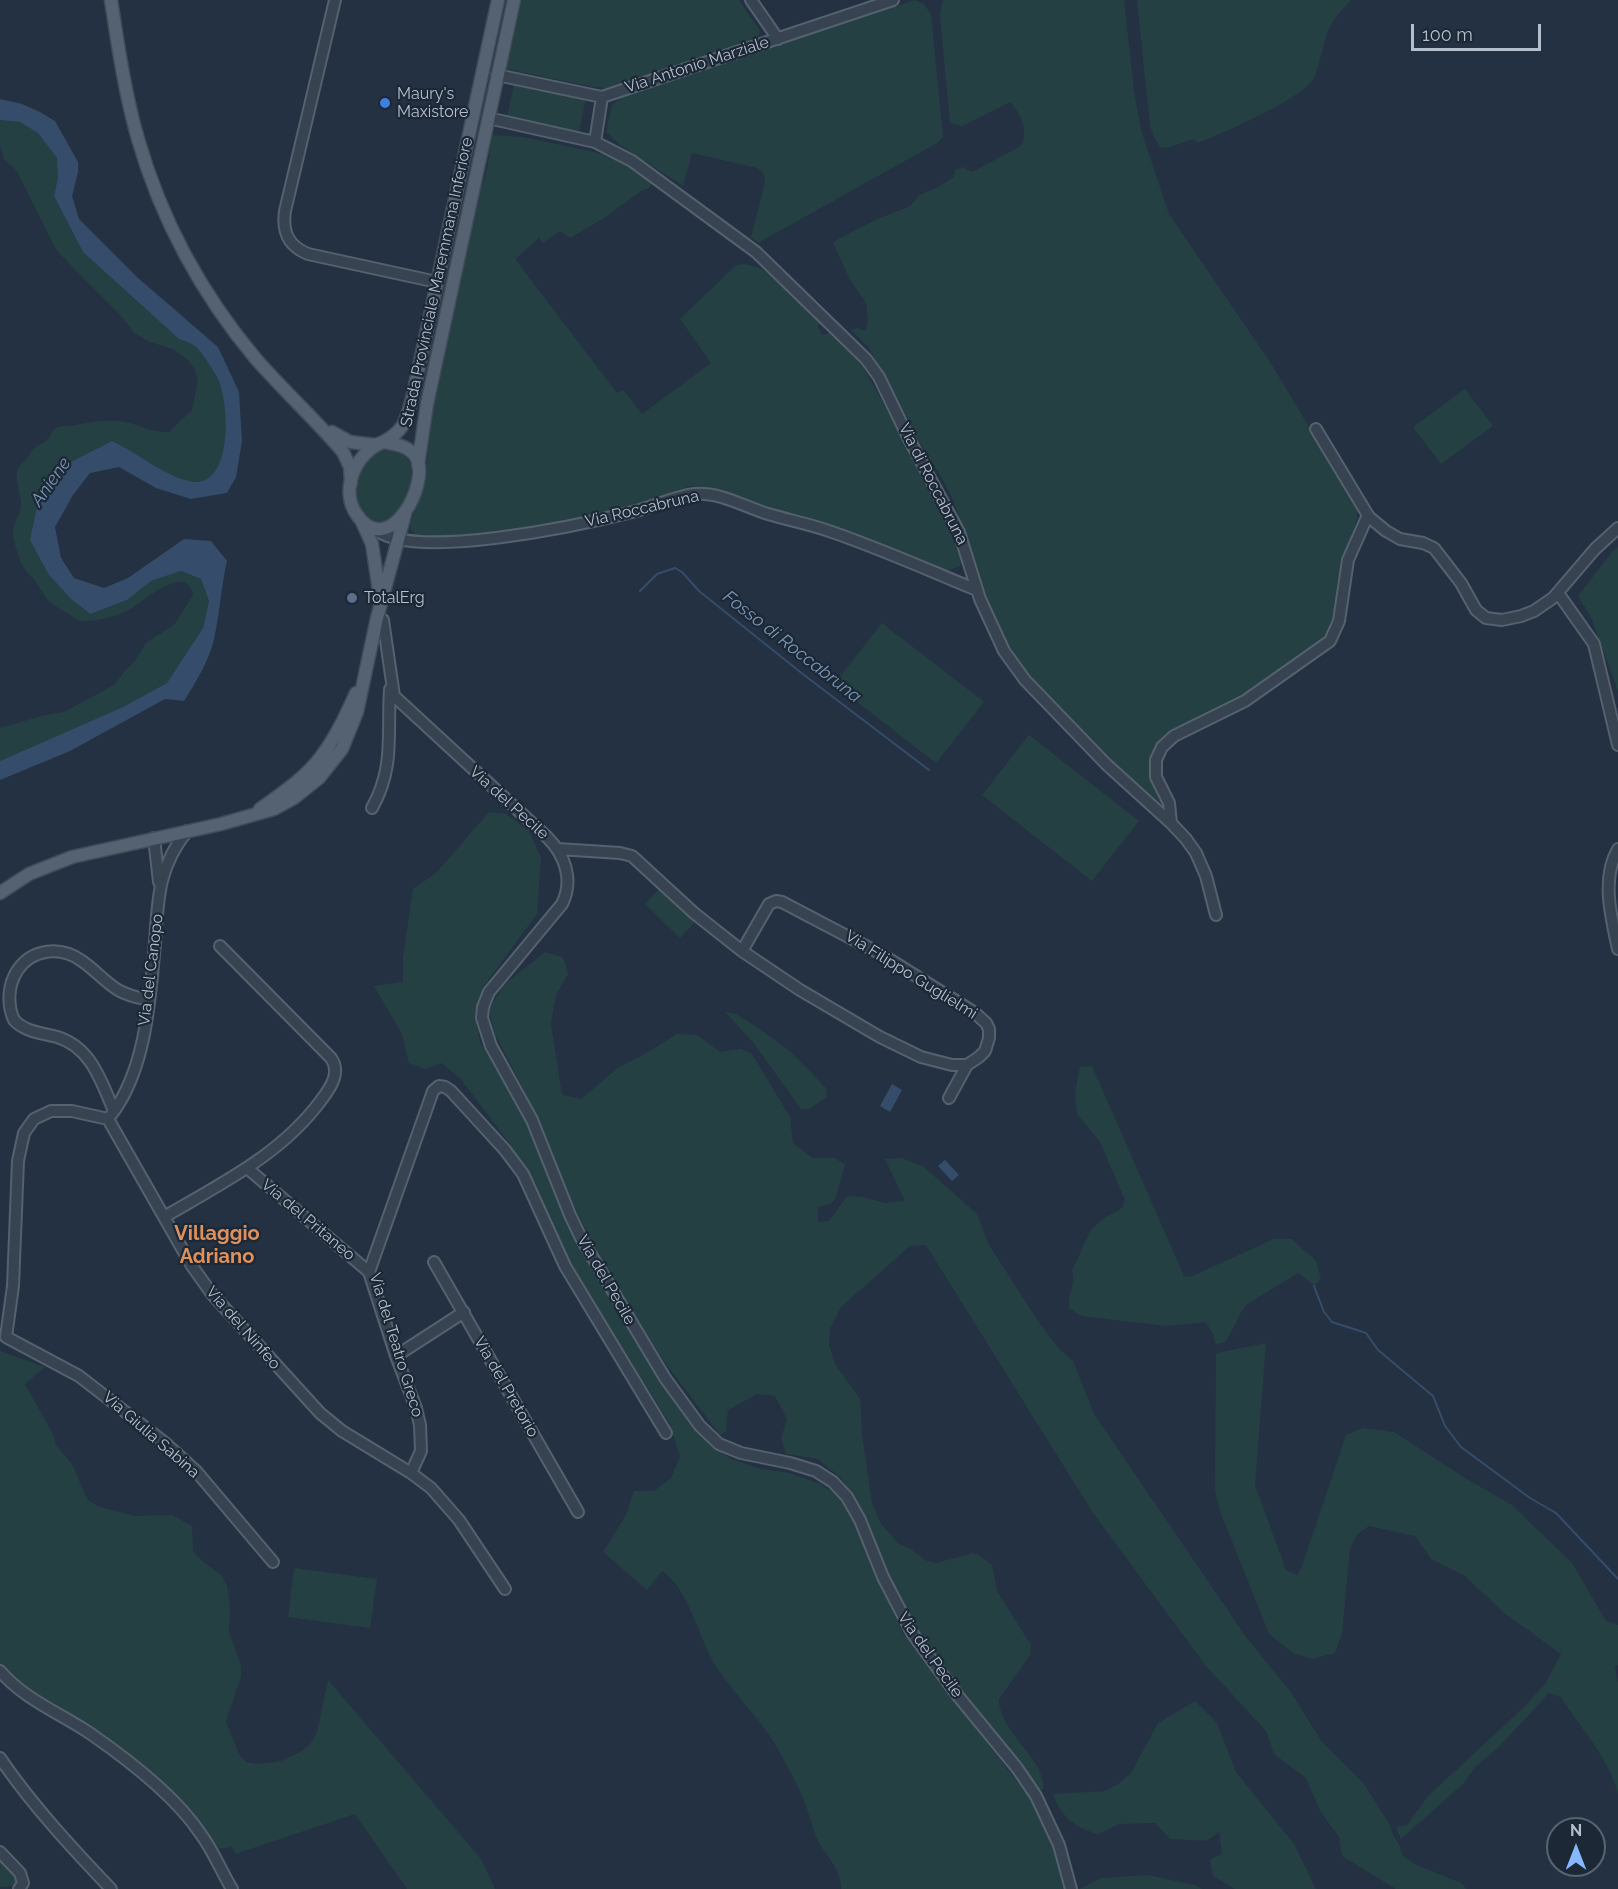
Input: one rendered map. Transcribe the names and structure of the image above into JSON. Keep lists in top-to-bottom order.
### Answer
{
  "streets": {
    "main road": ["Strada Provinciale Maremmana Inferiore"],
    "street": [
      "Via Antonio Marziale",
      "Via di Roccabruna",
      "Via Roccabruna",
      "Via del Pecile",
      "Via del Canopo",
      "Via Filippo Guglielmi",
      "Via del Pritaneo",
      "Via del Ninfeo",
      "Via del Teatro Greco",
      "Via del Pretorio",
      "Via Giulia Sabina"
    ]
  },
  "crossings": [
    ["Strada Provinciale Maremmana Inferiore", "Via di Roccabruna"],
    ["Via di Roccabruna", "Via Roccabruna"],
    ["Via del Pecile", "Via del Teatro Greco"],
    ["Via del Canopo", "Via del Ninfeo"],
    ["Via del Pritaneo", "Via del Teatro Greco"],
    ["Via del Ninfeo", "Via del Teatro Greco"]
  ],
  "districts": ["Villaggio Adriano"],
  "water": ["Aniene", "Fosso di Roccabruna"],
  "places": ["Maury's Maxistore", "TotalErg"],
  "scale_bar": "100 m",
  "north": "top"
}
